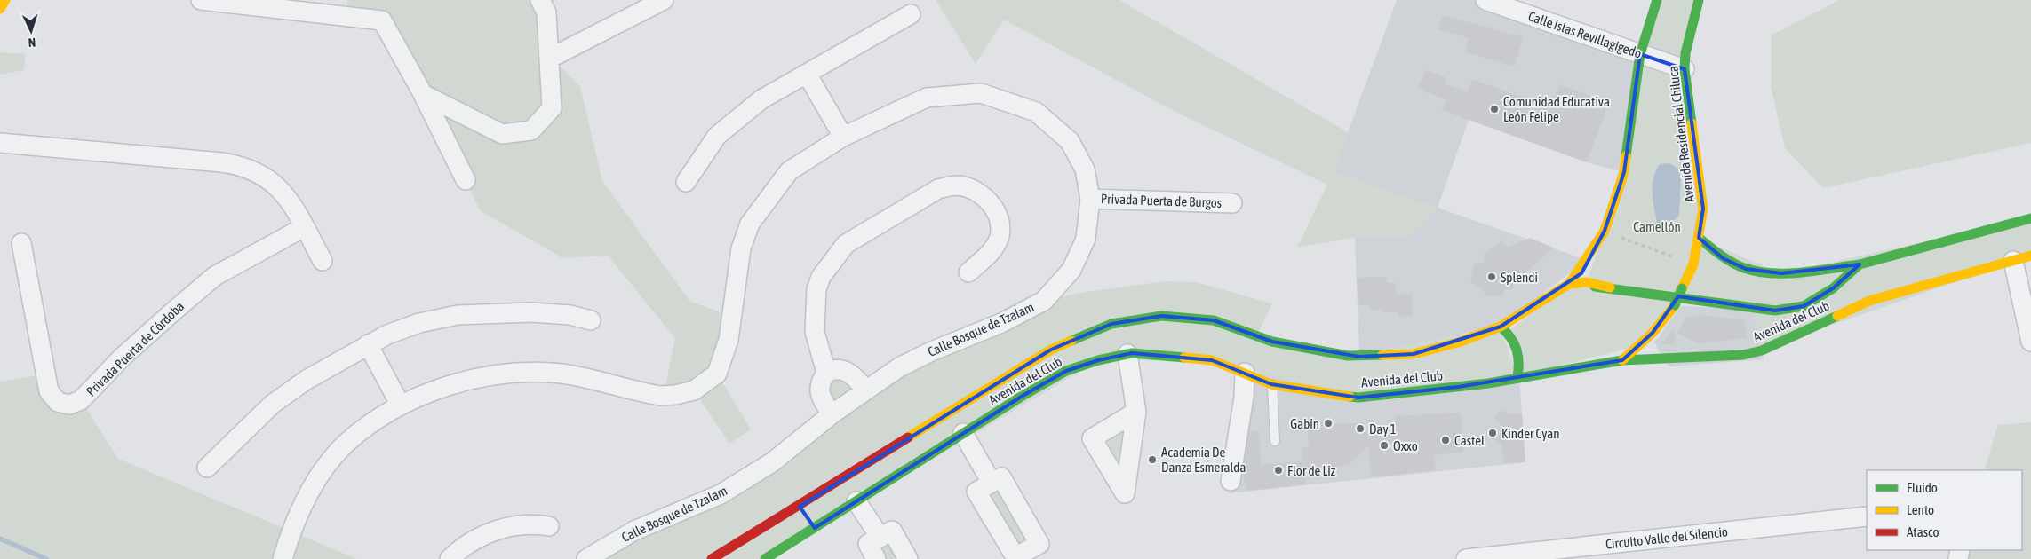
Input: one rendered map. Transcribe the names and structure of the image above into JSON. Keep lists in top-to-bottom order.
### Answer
{
  "streets": {
    "street": [
      "Calle Islas Revillagigedo",
      "Avenida Residencial Chiluca",
      "Privada Puerta de Burgos",
      "Avenida del Club",
      "Calle Bosque de Tzalam",
      "Privada Puerta de Córdoba",
      "Circuito Valle del Silencio"
    ]
  },
  "crossings": [
    ["Calle Islas Revillagigedo", "Avenida Residencial Chiluca"],
    ["Avenida Residencial Chiluca", "Avenida del Club"],
    ["Privada Puerta de Burgos", "Calle Bosque de Tzalam"]
  ],
  "parks": ["Camellón"],
  "places": [
    "Comunidad Educativa León Felipe",
    "Splendi",
    "Gabín",
    "Day 1",
    "Kinder Cyan",
    "Castel",
    "Oxxo",
    "Academia De Danza Esmeralda",
    "Flor de Liz"
  ],
  "legend": ["Fluido", "Lento", "Atasco"],
  "north": "bottom"
}
